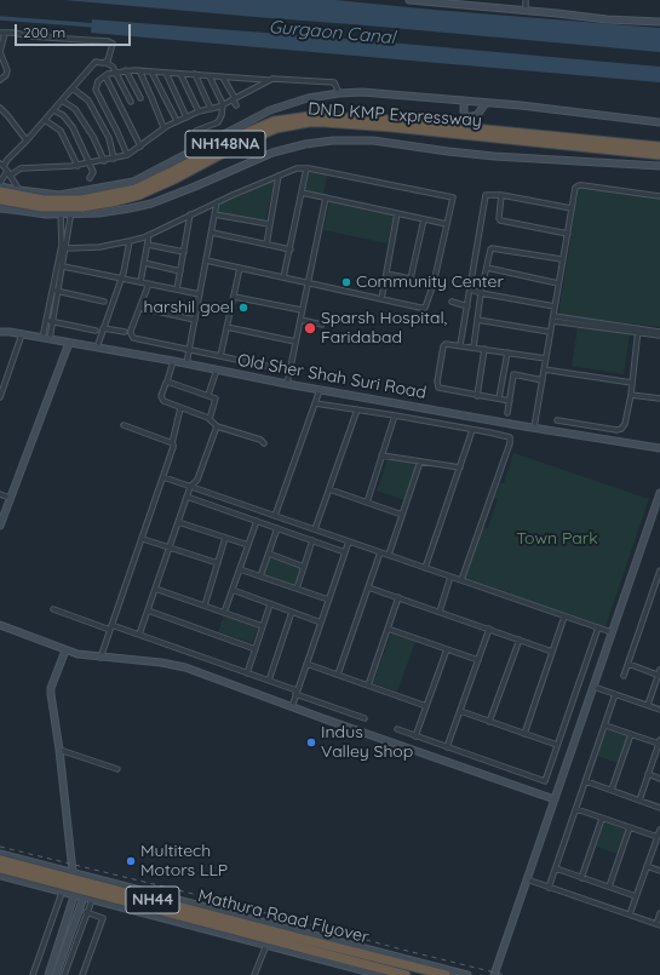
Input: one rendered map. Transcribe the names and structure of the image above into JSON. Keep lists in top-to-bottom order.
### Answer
{
  "streets": {
    "highway": [
      "DND KMP Expressway",
      "NH148NA",
      "NH44",
      "Mathura Road Flyover"
    ],
    "street": ["Old Sher Shah Suri Road"]
  },
  "water": ["Gurgaon Canal"],
  "parks": ["Town Park"],
  "places": [
    "Community Center",
    "harshil goel",
    "Sparsh Hospital, Faridabad",
    "Indus Valley Shop",
    "Multitech Motors LLP"
  ],
  "scale_bar": "200 m"
}
